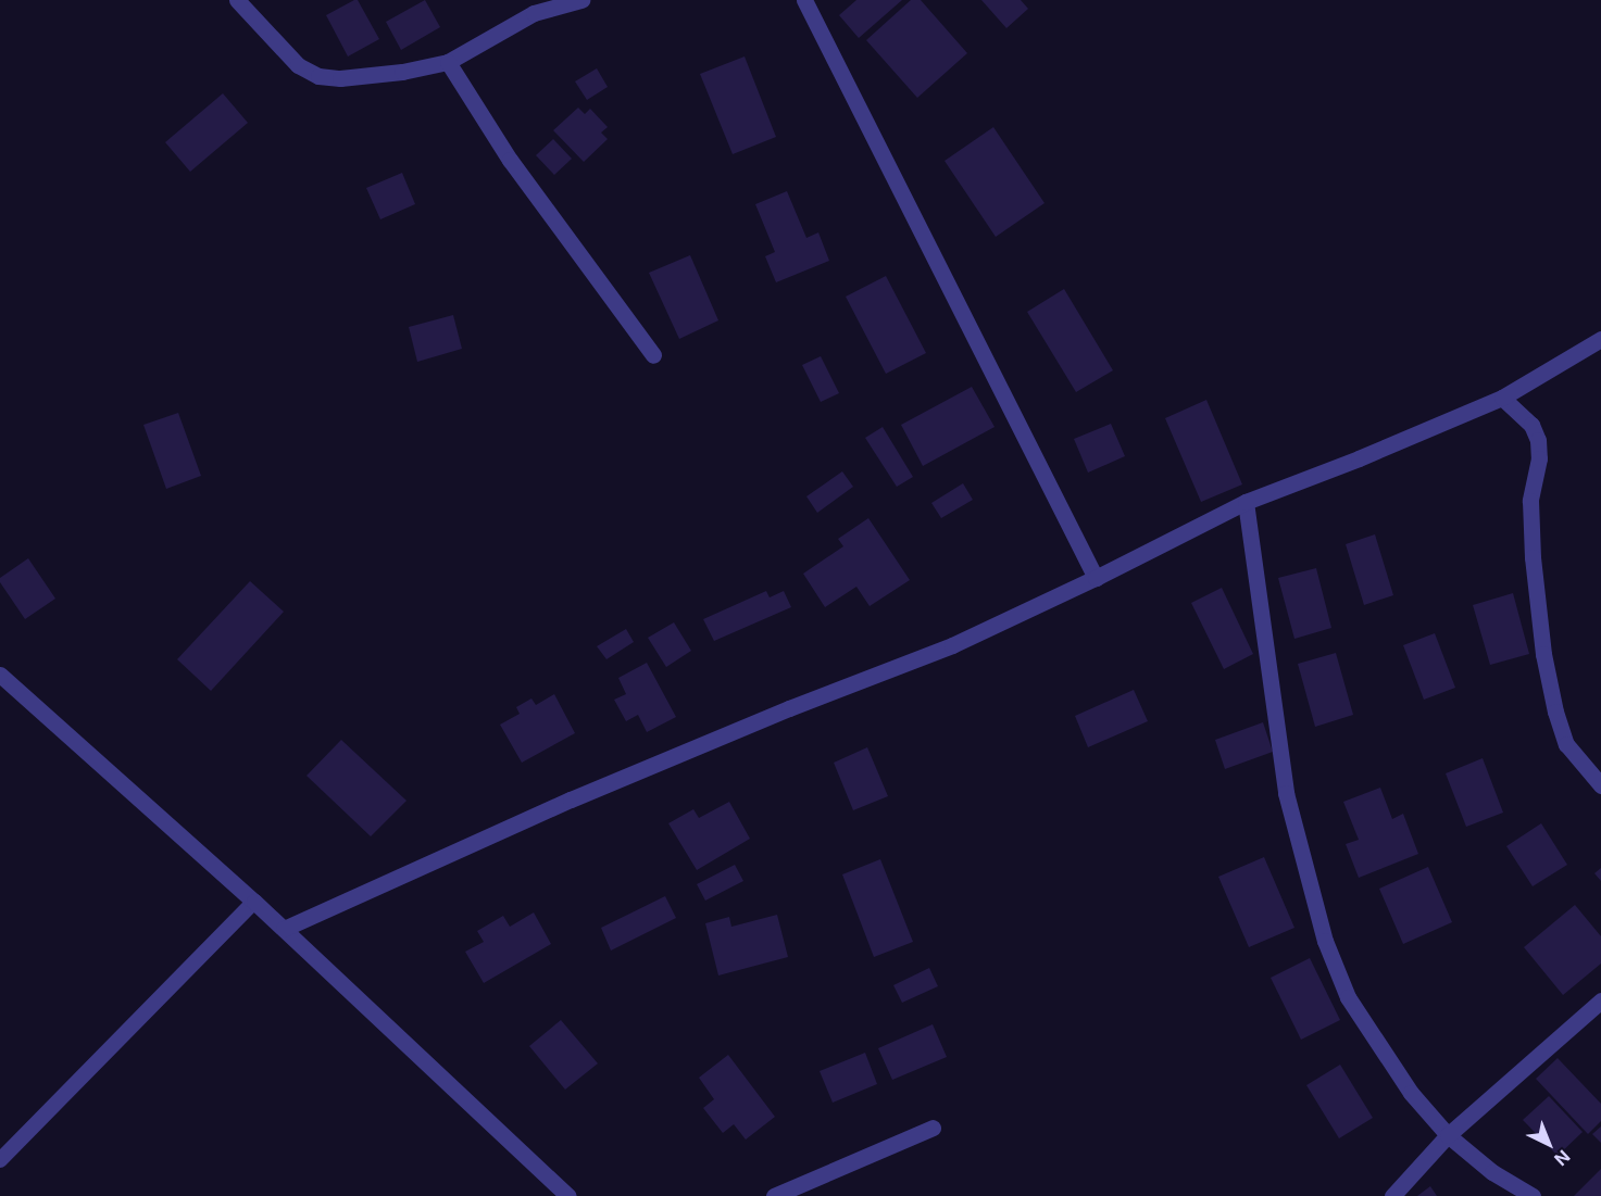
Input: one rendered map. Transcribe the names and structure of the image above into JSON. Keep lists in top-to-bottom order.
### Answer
{
  "north": "bottom right"
}
